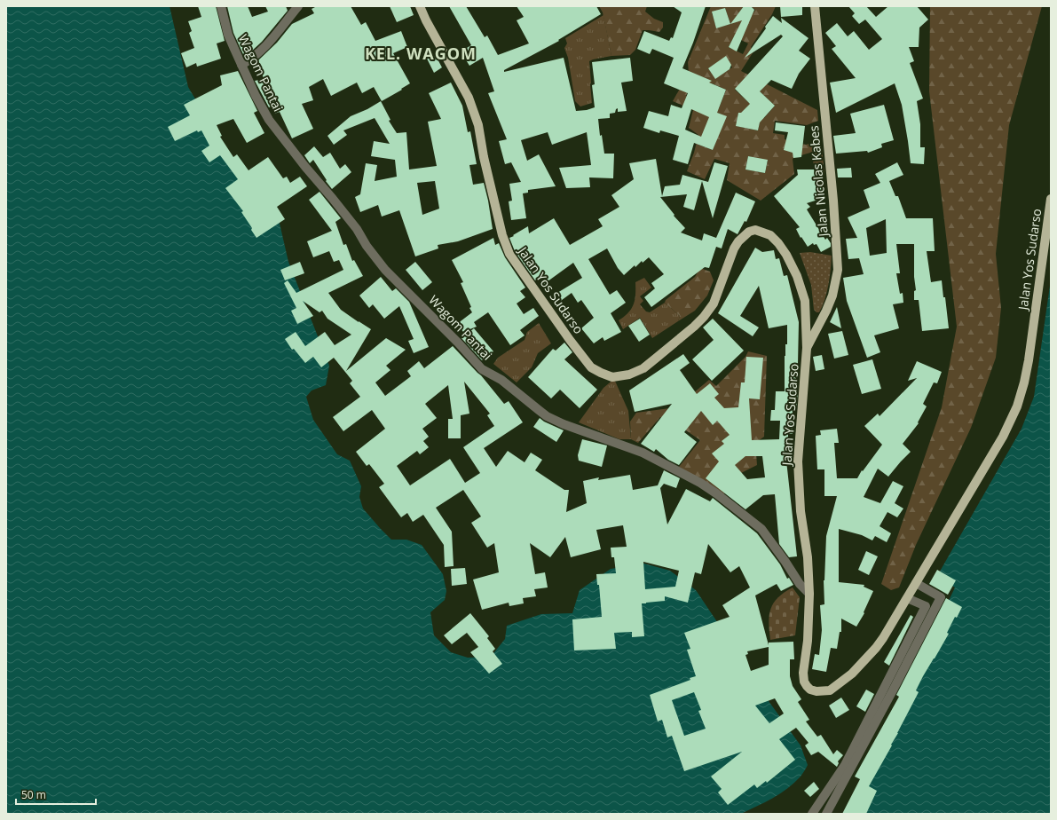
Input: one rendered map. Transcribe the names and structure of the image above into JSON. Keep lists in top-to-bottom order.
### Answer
{
  "streets": {
    "main road": ["Jalan Nicolas Kabes", "Jalan Yos Sudarso"],
    "street": ["Wagom Pantai"]
  },
  "crossings": [
    ["Wagom Pantai", "Jalan Yos Sudarso"],
    ["Jalan Nicolas Kabes", "Jalan Yos Sudarso"]
  ],
  "districts": ["KEL. WAGOM"],
  "scale_bar": "50 m"
}
